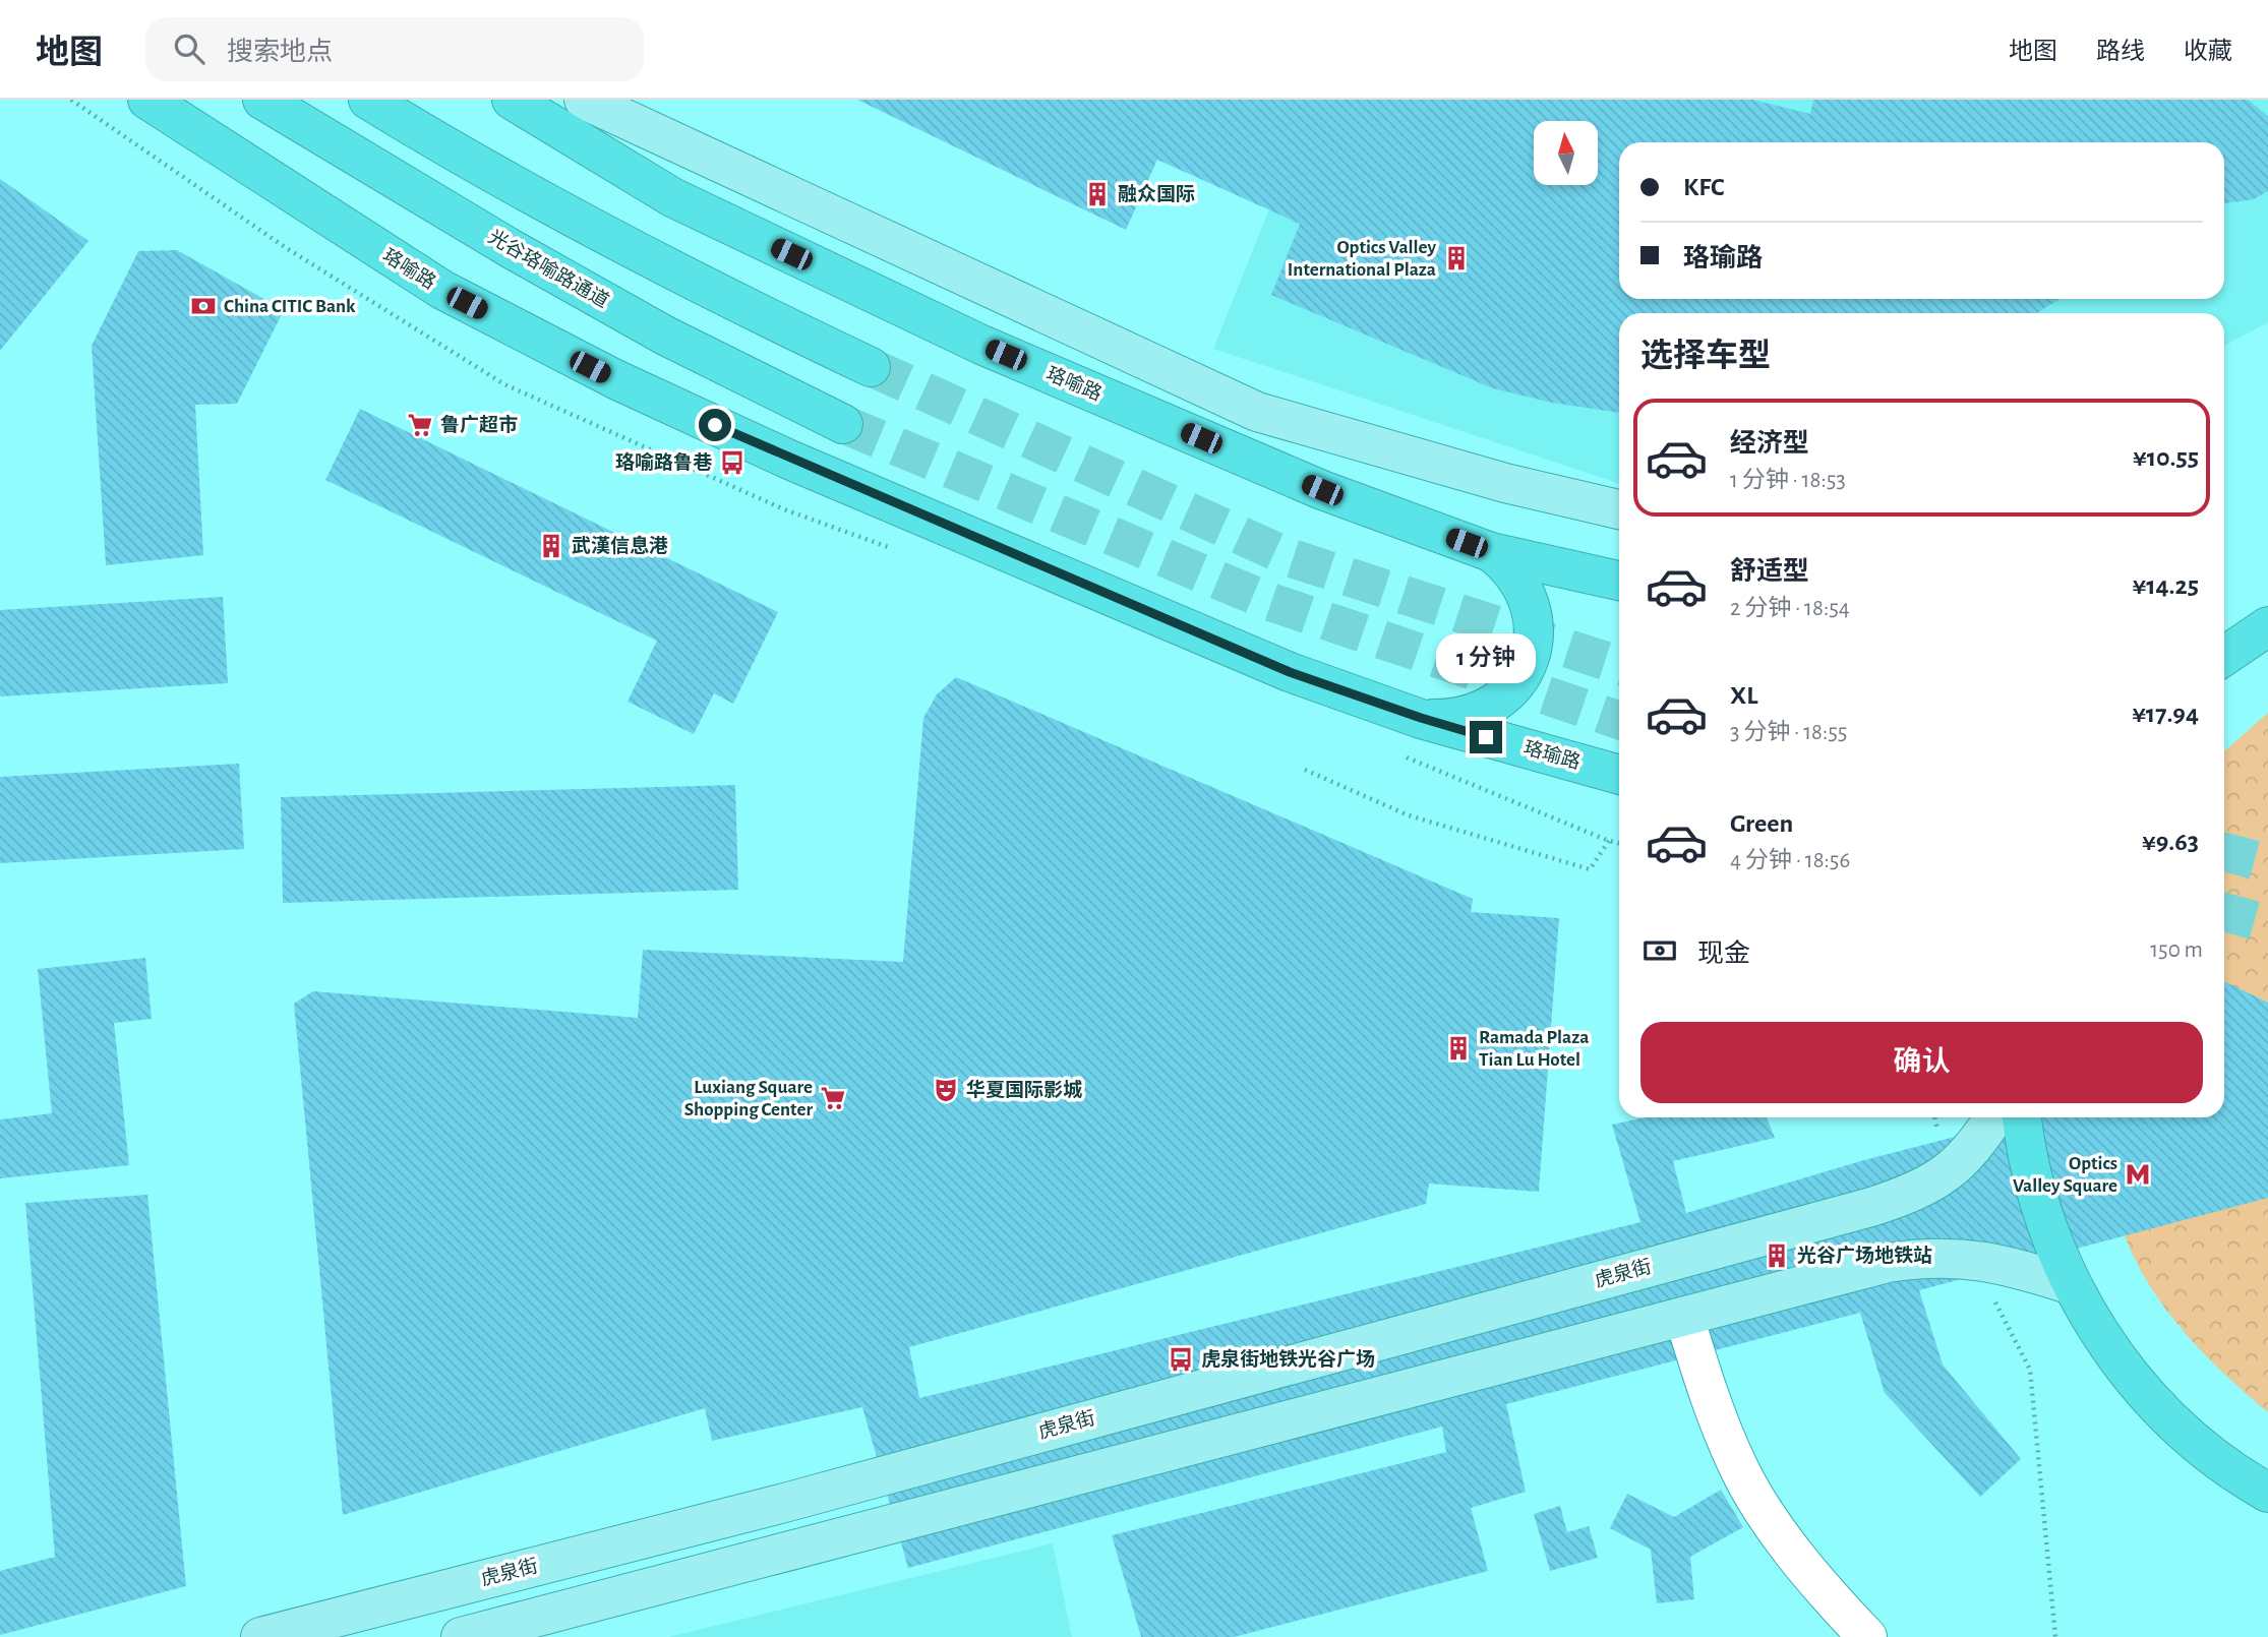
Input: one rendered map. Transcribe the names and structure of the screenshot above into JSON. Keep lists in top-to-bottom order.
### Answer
{
  "streets": {
    "highway": ["珞喻路", "光谷珞喻路通道", "珞瑜路"],
    "main road": ["虎泉街"]
  },
  "crossings": [
    ["珞喻路", "珞瑜路"]
  ],
  "places": {
    "building": [
      "融众国际",
      "Optics Valley International Plaza",
      "武漢信息港",
      "Ramada Plaza Tian Lu Hotel",
      "光谷广场地铁站"
    ],
    "bank": ["China CITIC Bank"],
    "supermarket": ["鲁广超市", "Luxiang Square Shopping Center"],
    "bus stop": ["珞喻路鲁巷", "虎泉街地铁光谷广场"],
    "theatre": ["华夏国际影城"],
    "metro station": ["Optics Valley Square"]
  },
  "north": "top",
  "page": {
    "header": "地图",
    "search": "搜索地点",
    "nav": ["地图", "路线", "收藏"],
    "banner": ["KFC", "珞瑜路"],
    "heading": "选择车型",
    "list": [
      {
        "name": "经济型",
        "note": "1 分钟 · 18:53",
        "value": "¥10.55"
      },
      {
        "name": "舒适型",
        "note": "2 分钟 · 18:54",
        "value": "¥14.25"
      },
      {
        "name": "XL",
        "note": "3 分钟 · 18:55",
        "value": "¥17.94"
      },
      {
        "name": "Green",
        "note": "4 分钟 · 18:56",
        "value": "¥9.63"
      }
    ],
    "bubble": "1 分钟",
    "pay": ["现金", "150 m"],
    "buttons": "确认"
  }
}
